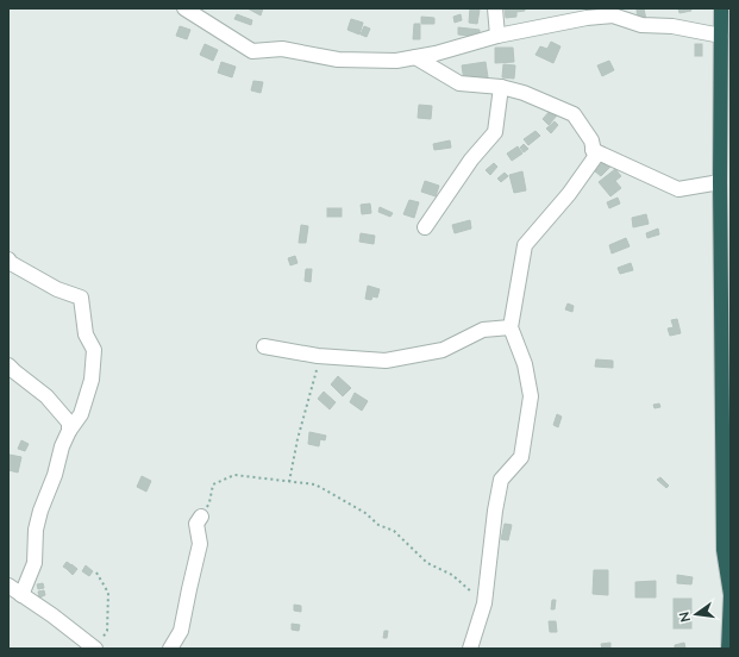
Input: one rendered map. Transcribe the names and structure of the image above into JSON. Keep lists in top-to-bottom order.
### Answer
{
  "north": "left"
}
